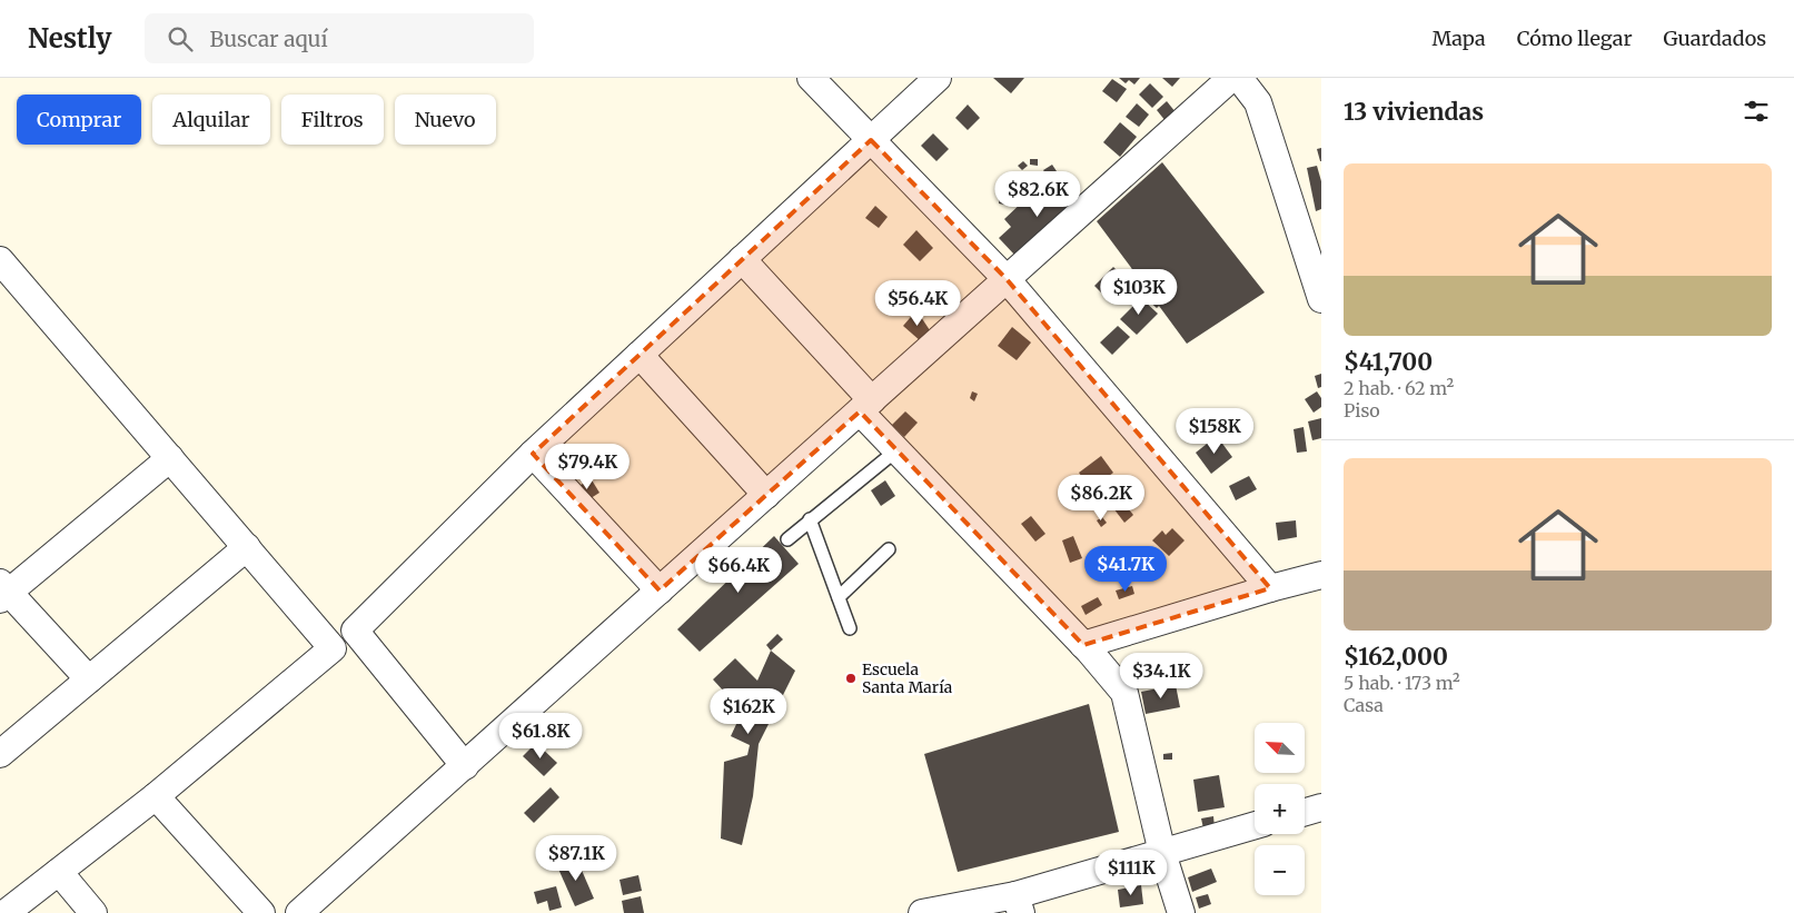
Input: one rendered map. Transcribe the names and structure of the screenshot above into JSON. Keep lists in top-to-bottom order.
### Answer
{
  "places": ["Escuela Santa María"],
  "north": "top left",
  "page": {
    "header": "Nestly",
    "search": "Buscar aquí",
    "nav": ["Mapa", "Cómo llegar", "Guardados"],
    "heading": "13 viviendas",
    "chip": [
      "Comprar",
      "Alquilar",
      "Filtros",
      "Nuevo"
    ],
    "list": [
      {
        "name": "$41,700",
        "note": "2 hab. · 62 m² · Piso"
      },
      {
        "name": "$162,000",
        "note": "5 hab. · 173 m² · Casa"
      }
    ],
    "price": [
      "$82.6K",
      "$103K",
      "$56.4K",
      "$158K",
      "$79.4K",
      "$86.2K",
      "$41.7K",
      "$66.4K",
      "$34.1K",
      "$162K",
      "$61.8K",
      "$87.1K",
      "$111K"
    ],
    "map_buttons": ["+", "−"]
  }
}
